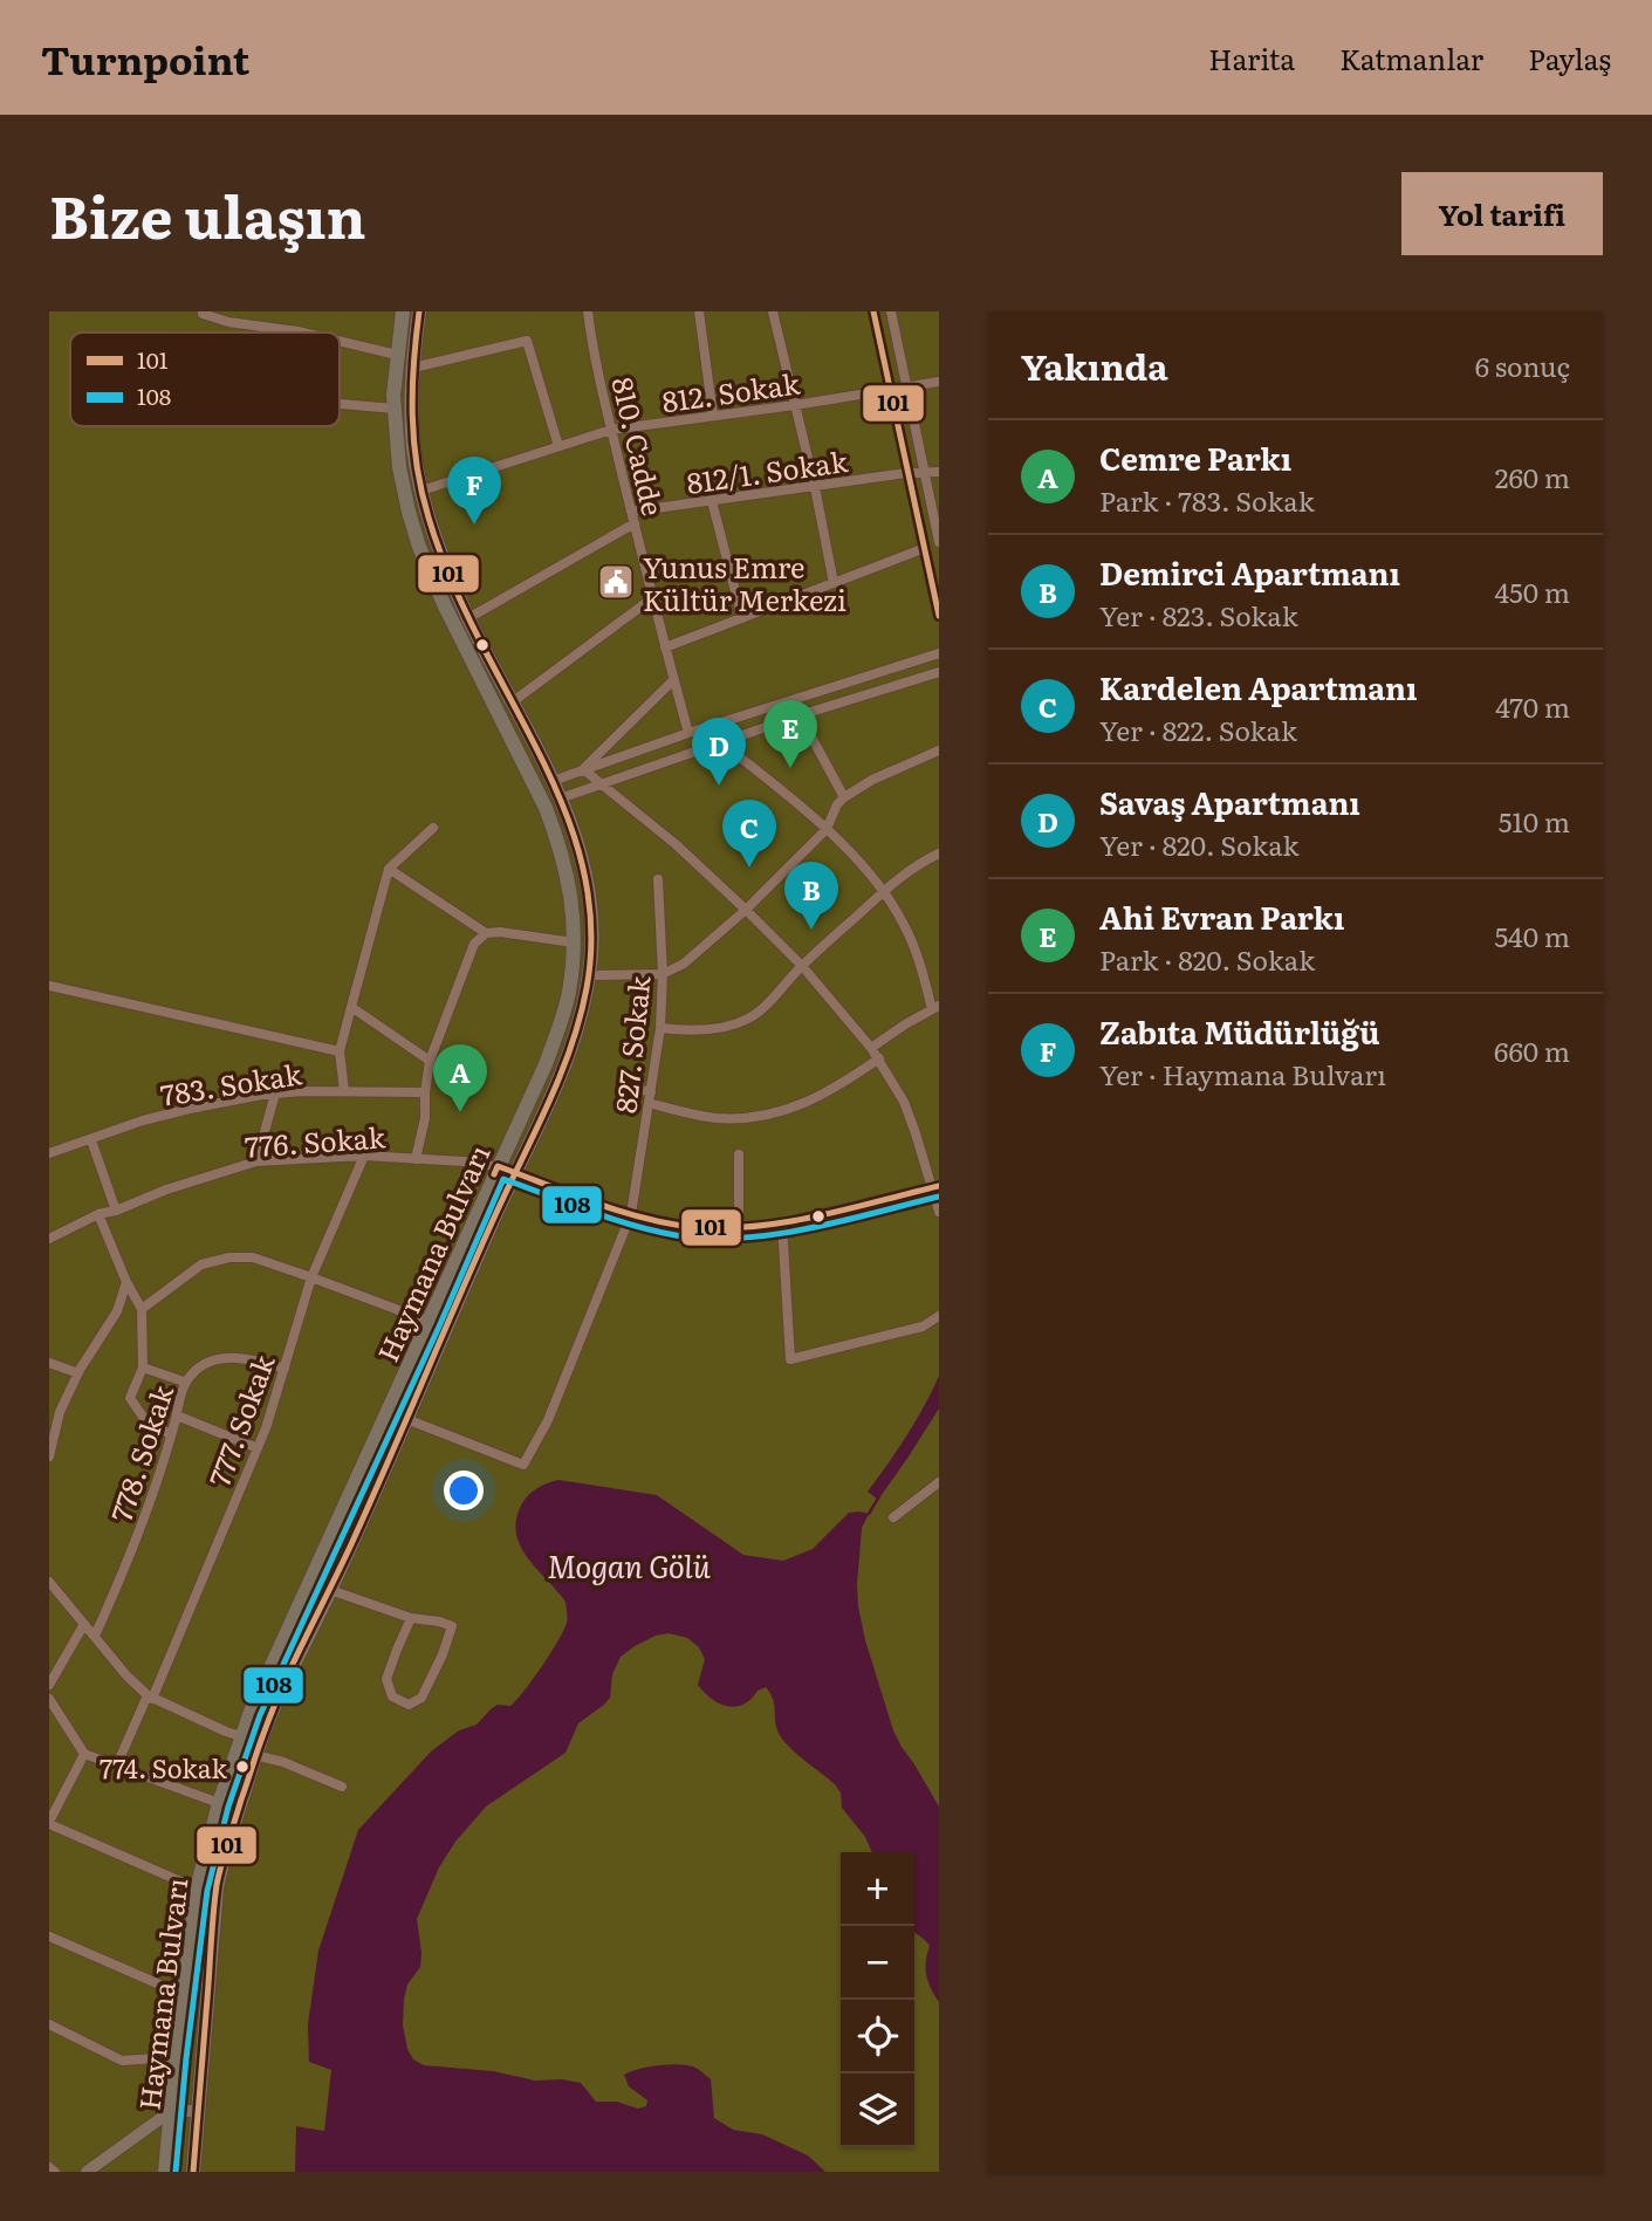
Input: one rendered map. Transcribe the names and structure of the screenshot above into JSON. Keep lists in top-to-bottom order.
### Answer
{
  "streets": {
    "highway": ["Haymana Bulvarı"],
    "street": [
      "812. Sokak",
      "810. Cadde",
      "812/1. Sokak",
      "827. Sokak",
      "783. Sokak",
      "776. Sokak",
      "777. Sokak",
      "778. Sokak"
    ]
  },
  "crossings": [
    ["812. Sokak", "810. Cadde"],
    ["812. Sokak", "Haymana Bulvarı"],
    ["810. Cadde", "812/1. Sokak"],
    ["827. Sokak", "776. Sokak"],
    ["827. Sokak", "Haymana Bulvarı"],
    ["776. Sokak", "Haymana Bulvarı"],
    ["776. Sokak", "777. Sokak"],
    ["777. Sokak", "778. Sokak"]
  ],
  "water": ["Mogan Gölü"],
  "places": {
    "public building": ["Yunus Emre Kültür Merkezi"],
    "other": ["774. Sokak"]
  },
  "lines": ["transit line 101", "transit line 108"],
  "legend": ["101", "108"],
  "page": {
    "header": "Turnpoint",
    "nav": ["Harita", "Katmanlar", "Paylaş"],
    "title": "Bize ulaşın",
    "buttons": "Yol tarifi",
    "heading": ["Yakında", "6 sonuç"],
    "list": [
      {
        "mark": "A",
        "name": "Cemre Parkı",
        "note": "Park · 783. Sokak",
        "value": "260 m"
      },
      {
        "mark": "B",
        "name": "Demirci Apartmanı",
        "note": "Yer · 823. Sokak",
        "value": "450 m"
      },
      {
        "mark": "C",
        "name": "Kardelen Apartmanı",
        "note": "Yer · 822. Sokak",
        "value": "470 m"
      },
      {
        "mark": "D",
        "name": "Savaş Apartmanı",
        "note": "Yer · 820. Sokak",
        "value": "510 m"
      },
      {
        "mark": "E",
        "name": "Ahi Evran Parkı",
        "note": "Park · 820. Sokak",
        "value": "540 m"
      },
      {
        "mark": "F",
        "name": "Zabıta Müdürlüğü",
        "note": "Yer · Haymana Bulvarı",
        "value": "660 m"
      }
    ],
    "pins": [
      "F",
      "E",
      "D",
      "C",
      "B",
      "A"
    ],
    "map_buttons": ["+", "−"]
  }
}
